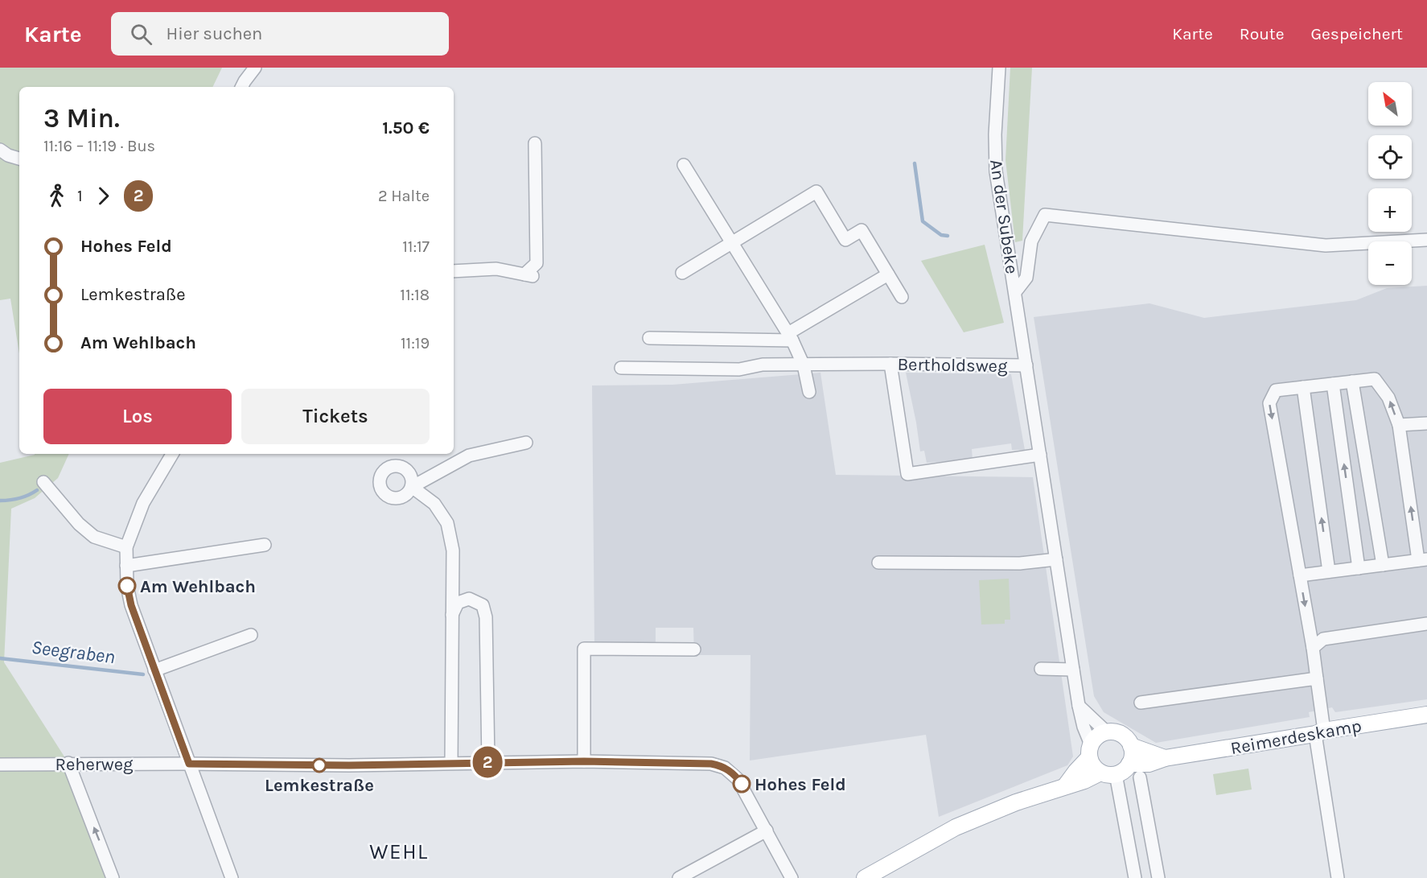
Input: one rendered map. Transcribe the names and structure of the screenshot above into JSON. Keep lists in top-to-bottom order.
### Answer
{
  "streets": {
    "main road": ["Reimerdeskamp"],
    "street": ["An der Subeke", "Bertholdsweg", "Reherweg"]
  },
  "crossings": [
    ["An der Subeke", "Bertholdsweg"],
    ["Bertholdsweg", "Reimerdeskamp"]
  ],
  "districts": ["WEHL"],
  "water": ["Seegraben"],
  "places": ["Am Wehlbach", "Lemkestraße", "Hohes Feld"],
  "lines": ["bus line 2"],
  "north": "top left",
  "page": {
    "header": "Karte",
    "search": "Hier suchen",
    "nav": ["Karte", "Route", "Gespeichert"],
    "on_map": "2",
    "map_buttons": ["+", "−"],
    "heading": ["3 Min.", "11:16 – 11:19 · Bus", "1.50 €"],
    "legs": ["1", "2", "2 Halte"],
    "list": [
      {
        "name": "Hohes Feld",
        "value": "11:17"
      },
      {
        "name": "Lemkestraße",
        "value": "11:18"
      },
      {
        "name": "Am Wehlbach",
        "value": "11:19"
      }
    ],
    "buttons": ["Los", "Tickets"]
  }
}
